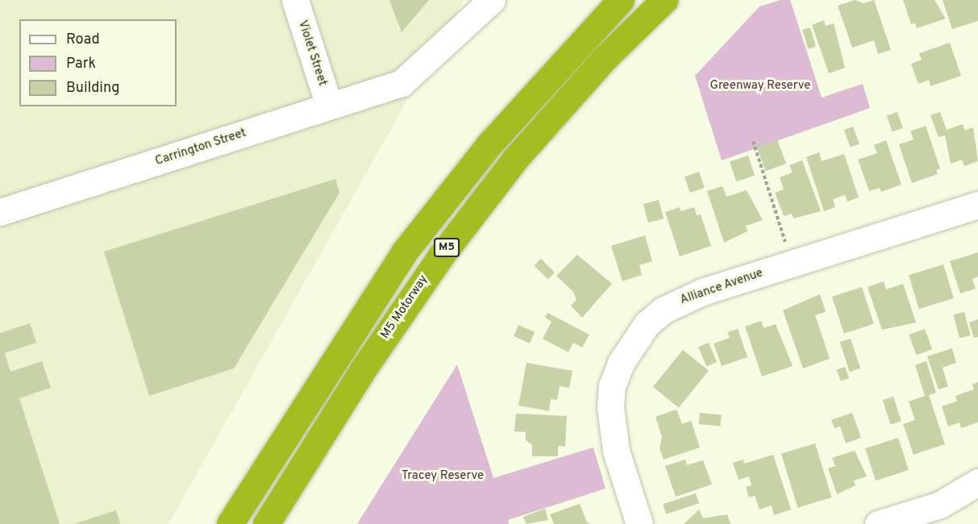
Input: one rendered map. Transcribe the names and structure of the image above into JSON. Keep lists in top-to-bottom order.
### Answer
{
  "streets": {
    "highway": ["M5", "M5 Motorway"],
    "street": ["Violet Street", "Carrington Street", "Alliance Avenue"]
  },
  "crossings": [
    ["Violet Street", "Carrington Street"]
  ],
  "parks": ["Greenway Reserve", "Tracey Reserve"],
  "legend": ["Road", "Park", "Building"]
}
